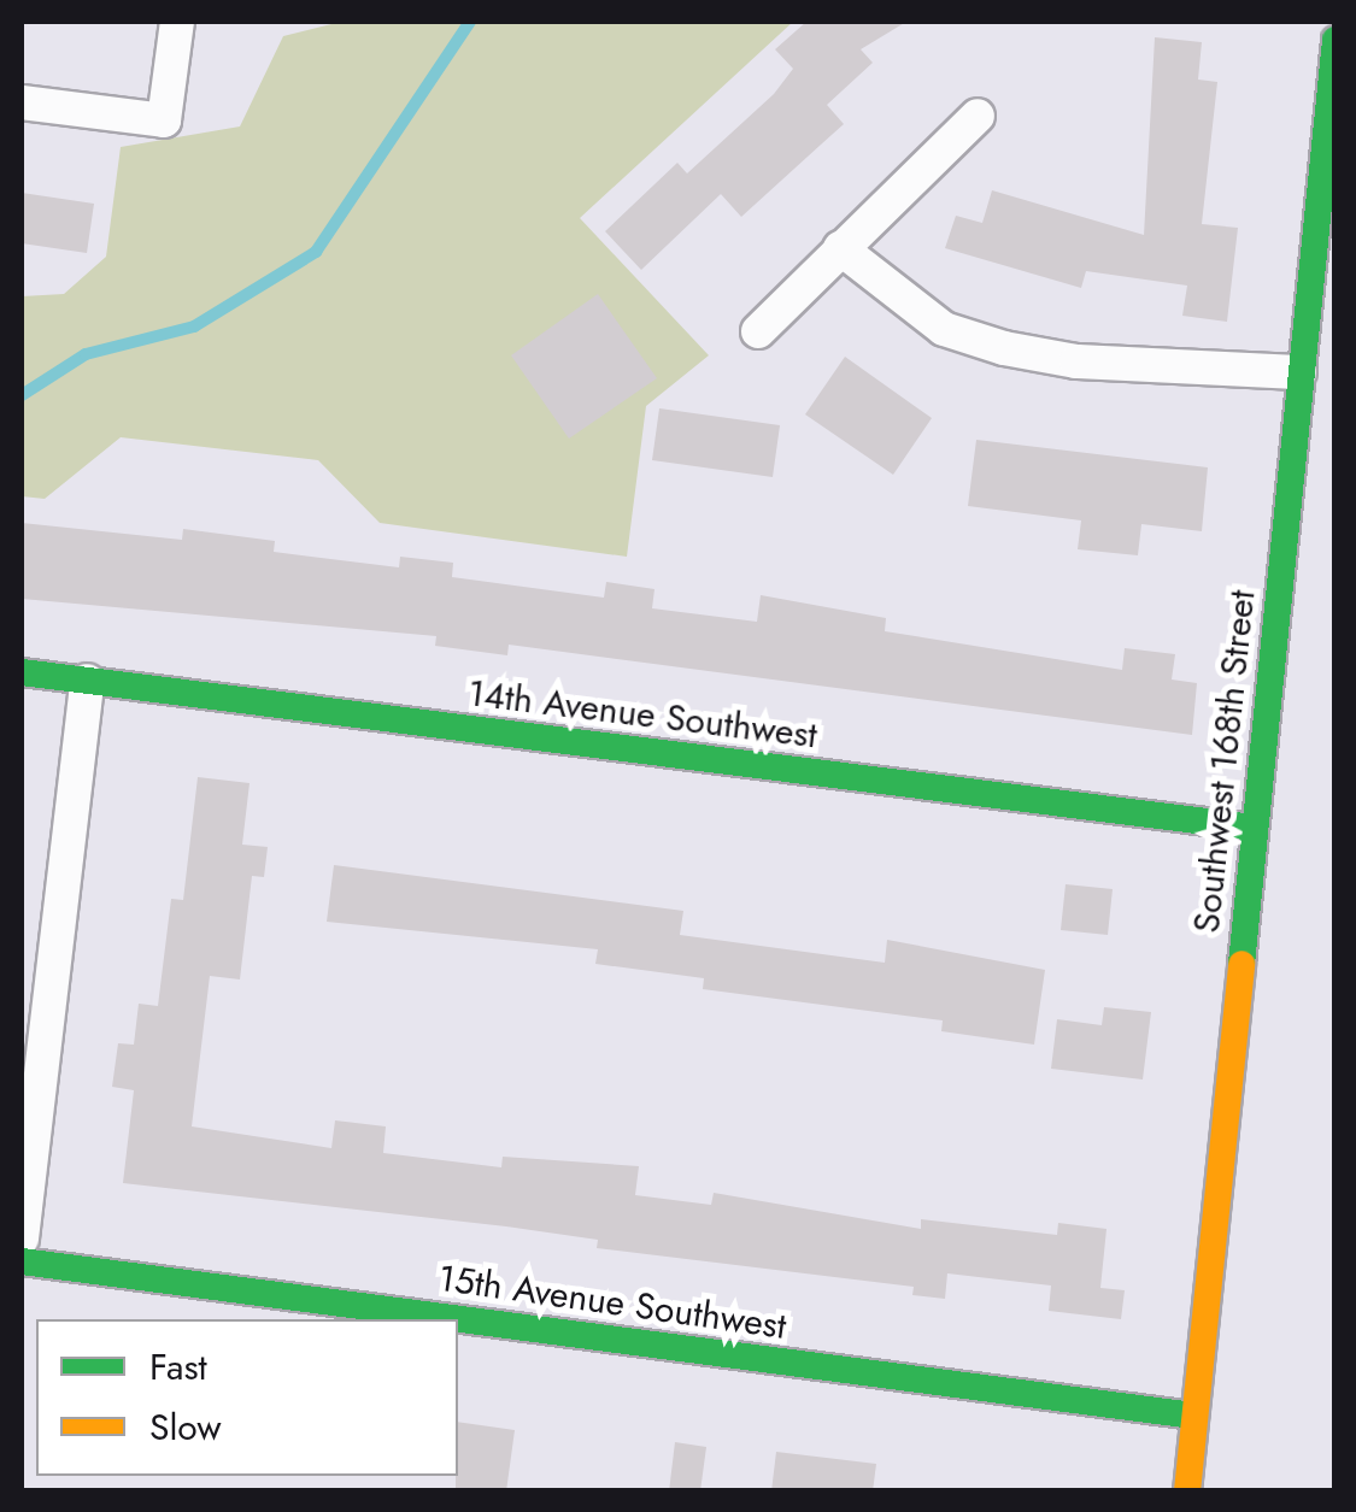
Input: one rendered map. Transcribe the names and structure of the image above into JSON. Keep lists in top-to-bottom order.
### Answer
{
  "streets": {
    "street": ["14th Avenue Southwest", "Southwest 168th Street", "15th Avenue Southwest"]
  },
  "crossings": [
    ["14th Avenue Southwest", "Southwest 168th Street"],
    ["Southwest 168th Street", "15th Avenue Southwest"]
  ],
  "legend": ["Fast", "Slow"]
}
